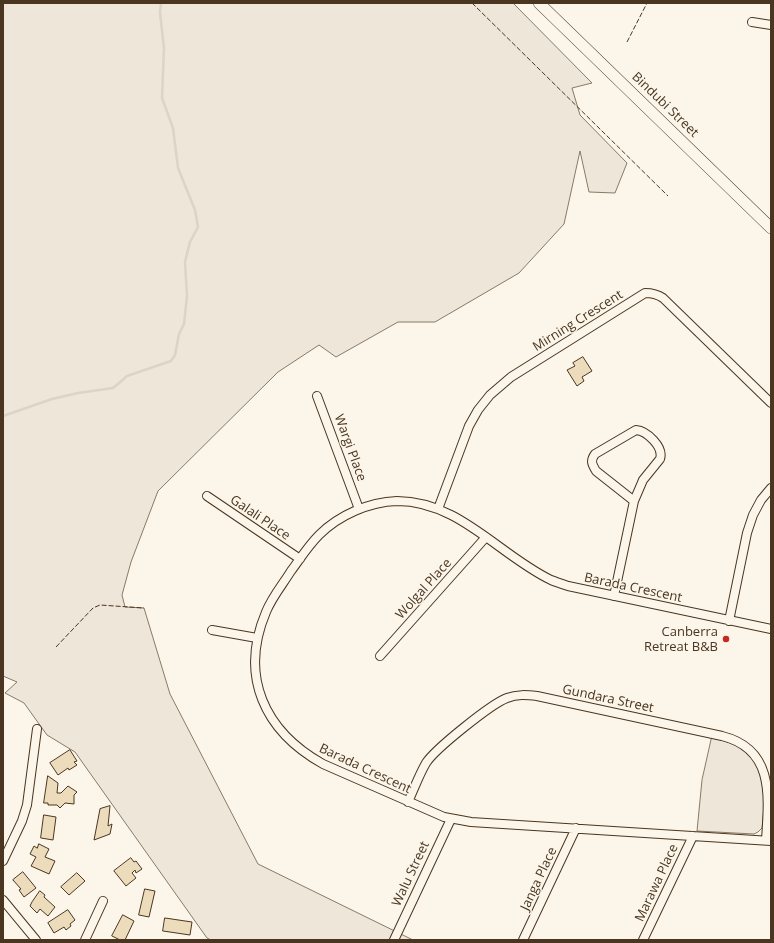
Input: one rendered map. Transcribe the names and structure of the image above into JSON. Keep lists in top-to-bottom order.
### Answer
{
  "streets": {
    "main road": ["Bindubi Street"],
    "street": [
      "Mirning Crescent",
      "Wargi Place",
      "Galali Place",
      "Barada Crescent",
      "Wolgal Place",
      "Gundara Street",
      "Walu Street",
      "Janga Place",
      "Marawa Place"
    ]
  },
  "crossings": [
    ["Mirning Crescent", "Barada Crescent"],
    ["Wargi Place", "Barada Crescent"],
    ["Galali Place", "Barada Crescent"],
    ["Barada Crescent", "Wolgal Place"],
    ["Barada Crescent", "Gundara Street"],
    ["Barada Crescent", "Walu Street"],
    ["Barada Crescent", "Janga Place"],
    ["Barada Crescent", "Marawa Place"]
  ],
  "places": ["Canberra Retreat B&B"]
}
